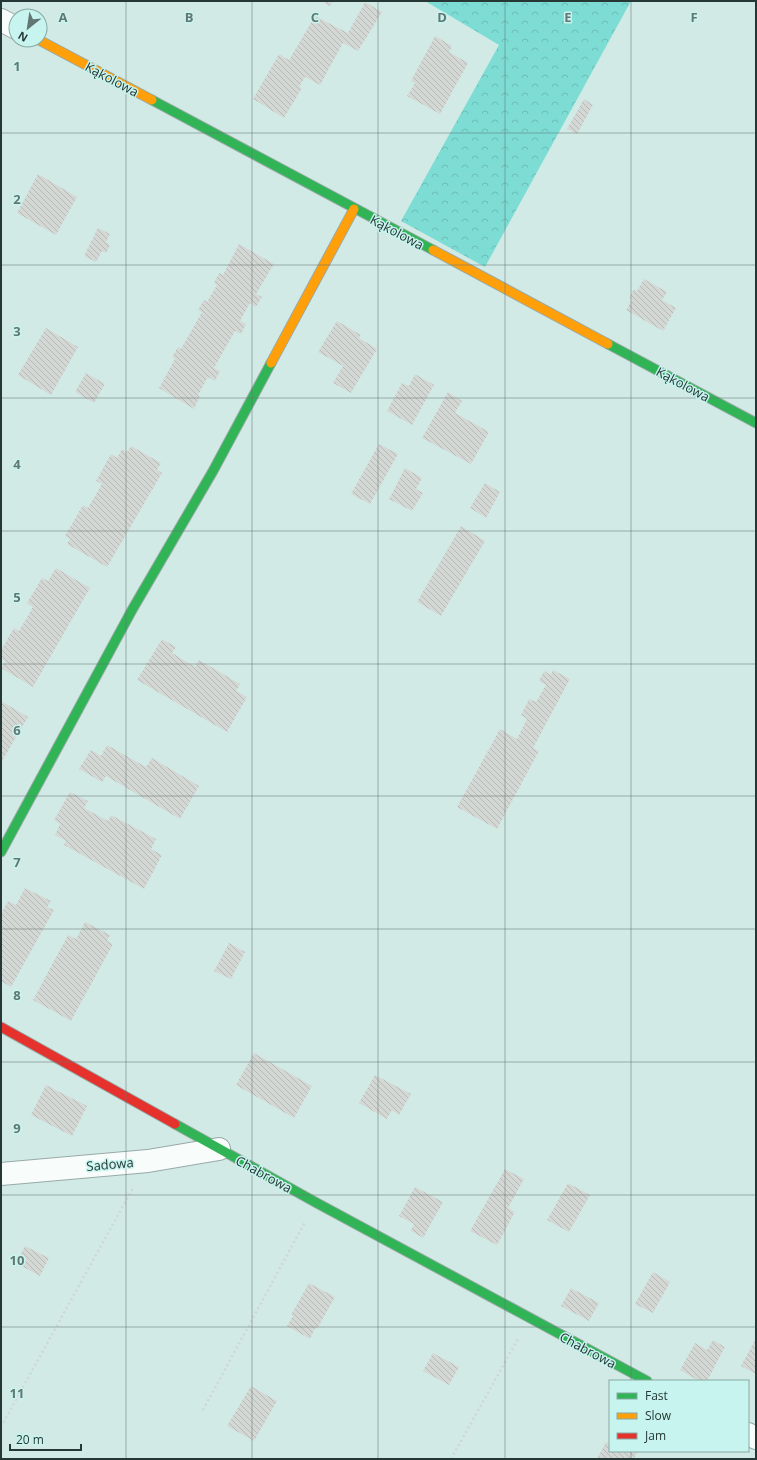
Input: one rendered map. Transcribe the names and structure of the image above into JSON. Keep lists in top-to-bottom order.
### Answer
{
  "streets": {
    "street": ["Kąkolowa", "Sadowa", "Chabrowa"]
  },
  "crossings": [
    ["Sadowa", "Chabrowa"]
  ],
  "legend": ["Fast", "Slow", "Jam"],
  "scale_bar": "20 m",
  "north": "bottom left",
  "grid": {
    "columns": [
      "A",
      "B",
      "C",
      "D",
      "E",
      "F"
    ],
    "rows": [
      "1",
      "2",
      "3",
      "4",
      "5",
      "6",
      "7",
      "8",
      "9",
      "10",
      "11"
    ]
  }
}
